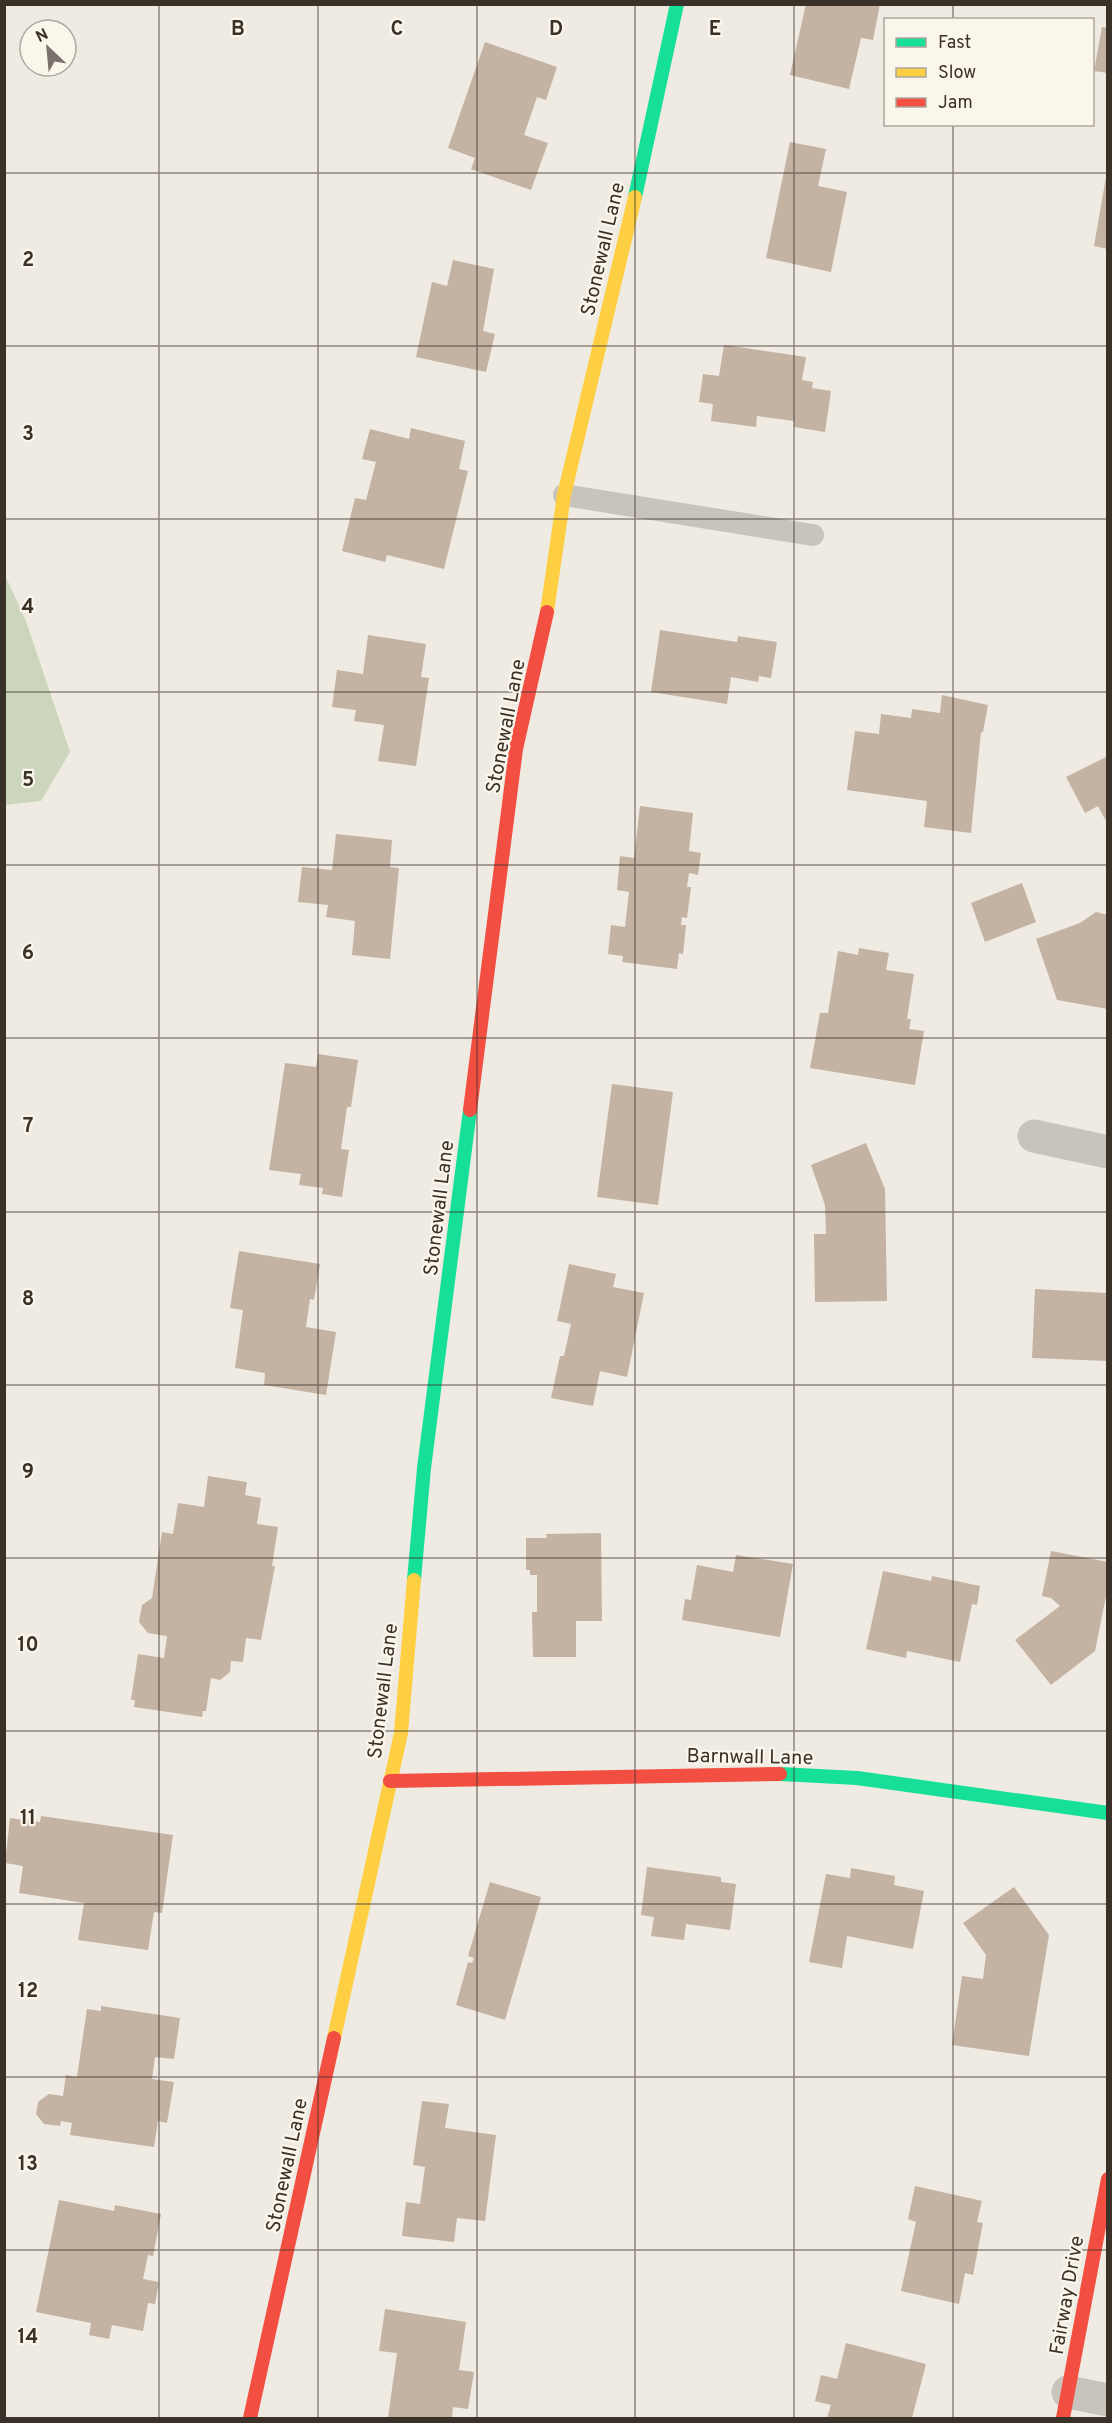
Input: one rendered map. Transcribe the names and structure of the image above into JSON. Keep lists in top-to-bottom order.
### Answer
{
  "streets": {
    "street": ["Stonewall Lane", "Barnwall Lane", "Fairway Drive"]
  },
  "crossings": [
    ["Stonewall Lane", "Barnwall Lane"]
  ],
  "legend": ["Fast", "Slow", "Jam"],
  "north": "top left",
  "grid": {
    "columns": [
      "B",
      "C",
      "D",
      "E"
    ],
    "rows": [
      "2",
      "3",
      "4",
      "5",
      "6",
      "7",
      "8",
      "9",
      "10",
      "11",
      "12",
      "13",
      "14"
    ]
  }
}
